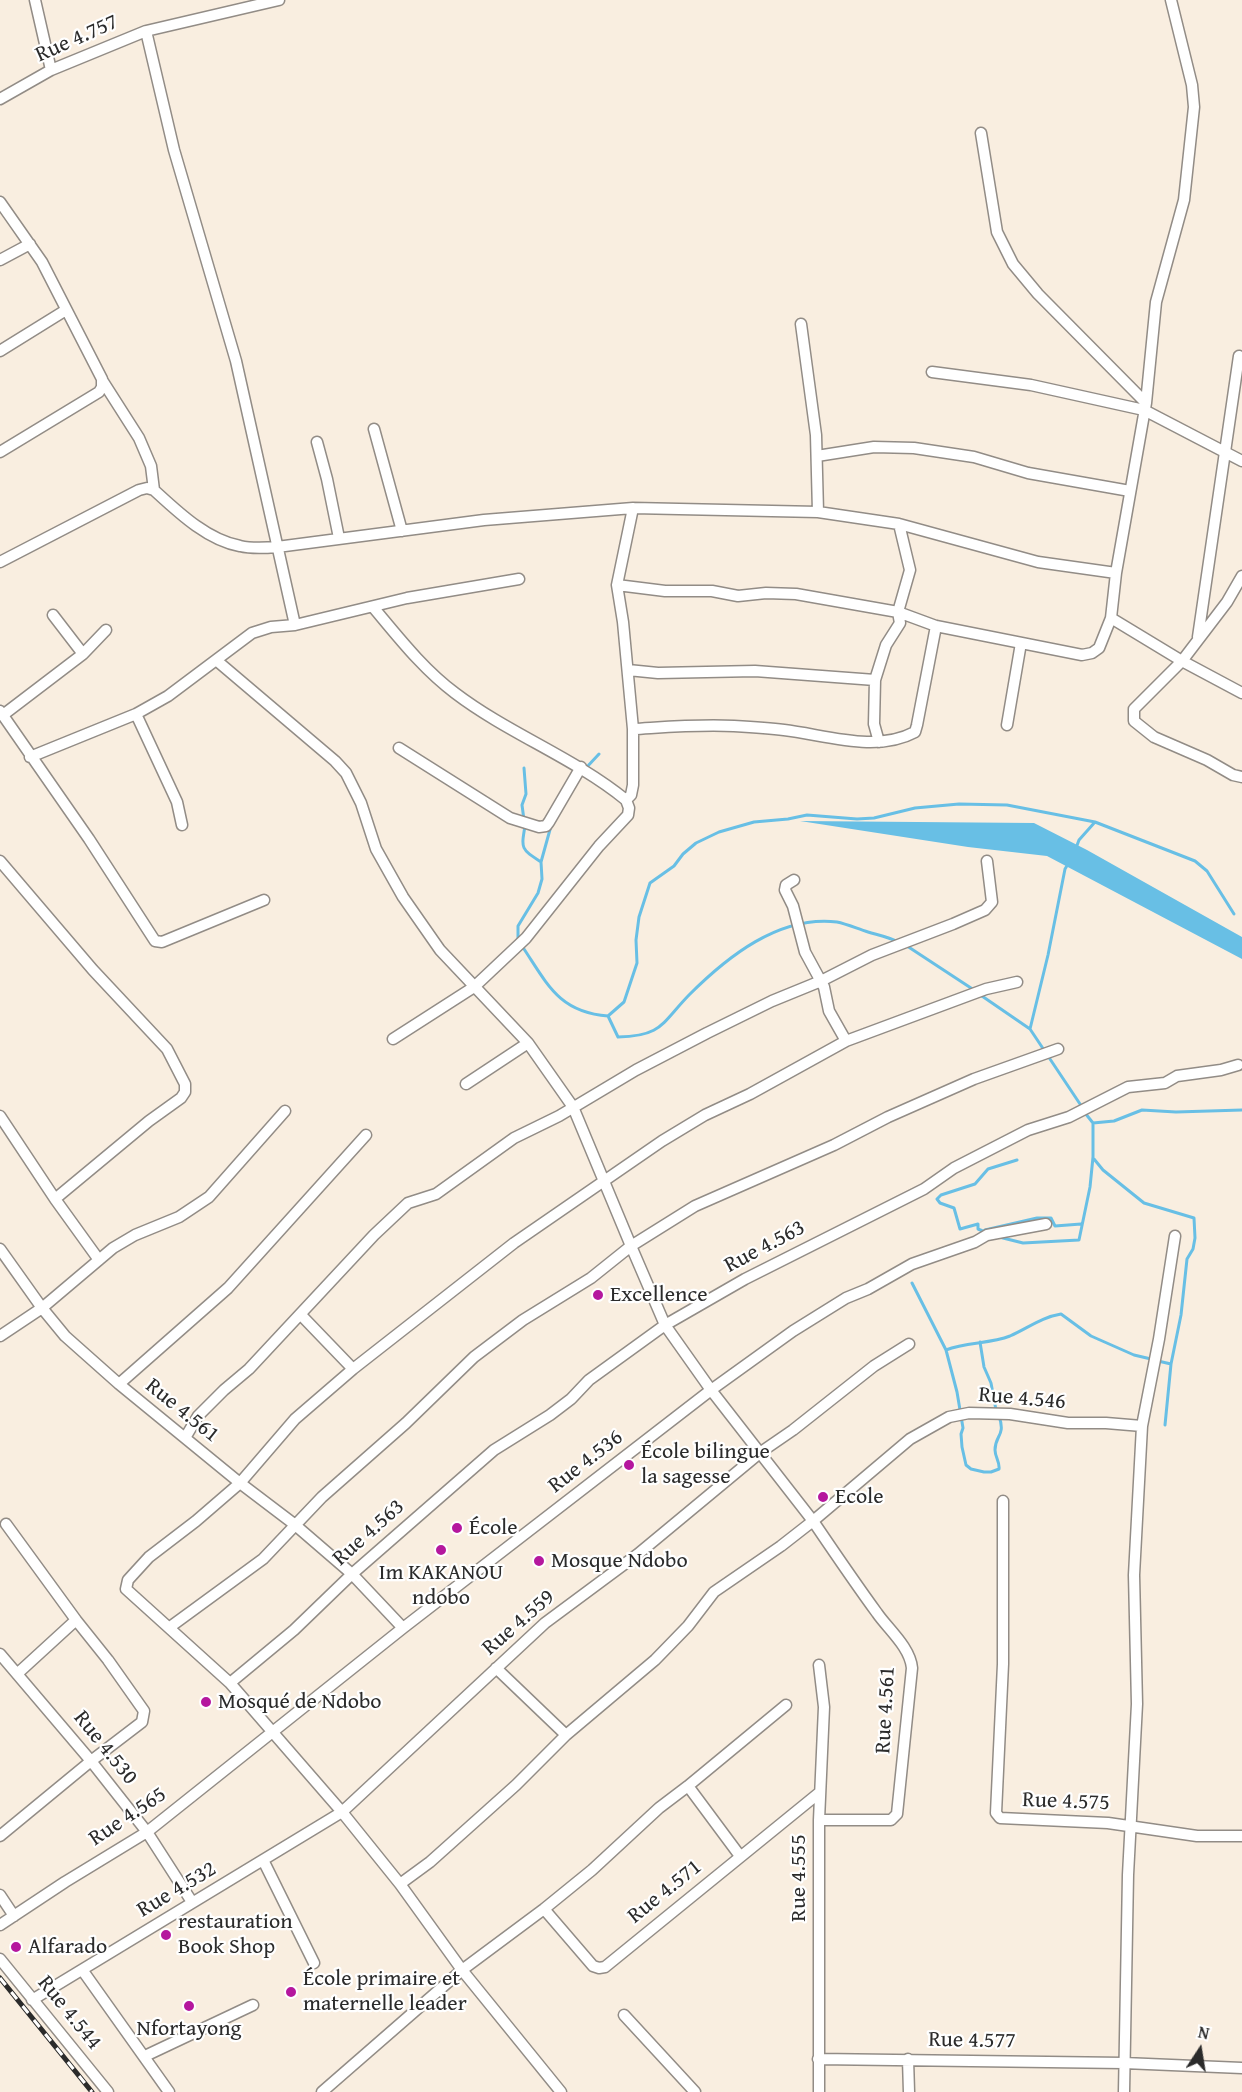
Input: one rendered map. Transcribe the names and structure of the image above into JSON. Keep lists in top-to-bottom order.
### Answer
{
  "streets": {
    "street": [
      "Rue 4.757",
      "Rue 4.563",
      "Rue 4.546",
      "Rue 4.561",
      "Rue 4.536",
      "Rue 4.559",
      "Rue 4.530",
      "Rue 4.575",
      "Rue 4.565",
      "Rue 4.555",
      "Rue 4.532",
      "Rue 4.571",
      "Rue 4.544",
      "Rue 4.577"
    ]
  },
  "crossings": [
    ["Rue 4.563", "Rue 4.561"],
    ["Rue 4.546", "Rue 4.561"],
    ["Rue 4.561", "Rue 4.536"],
    ["Rue 4.561", "Rue 4.555"],
    ["Rue 4.536", "Rue 4.565"],
    ["Rue 4.559", "Rue 4.532"],
    ["Rue 4.530", "Rue 4.565"],
    ["Rue 4.530", "Rue 4.532"],
    ["Rue 4.555", "Rue 4.571"],
    ["Rue 4.555", "Rue 4.577"],
    ["Rue 4.532", "Rue 4.544"]
  ],
  "places": [
    "Excellence",
    "École bilingue la sagesse",
    "Ecole",
    "École",
    "Im KAKANOU ndobo",
    "Mosque Ndobo",
    "Mosqué de Ndobo",
    "restauration Book Shop",
    "Alfarado",
    "École primaire et maternelle leader",
    "Nfortayong"
  ],
  "north": "top"
}
